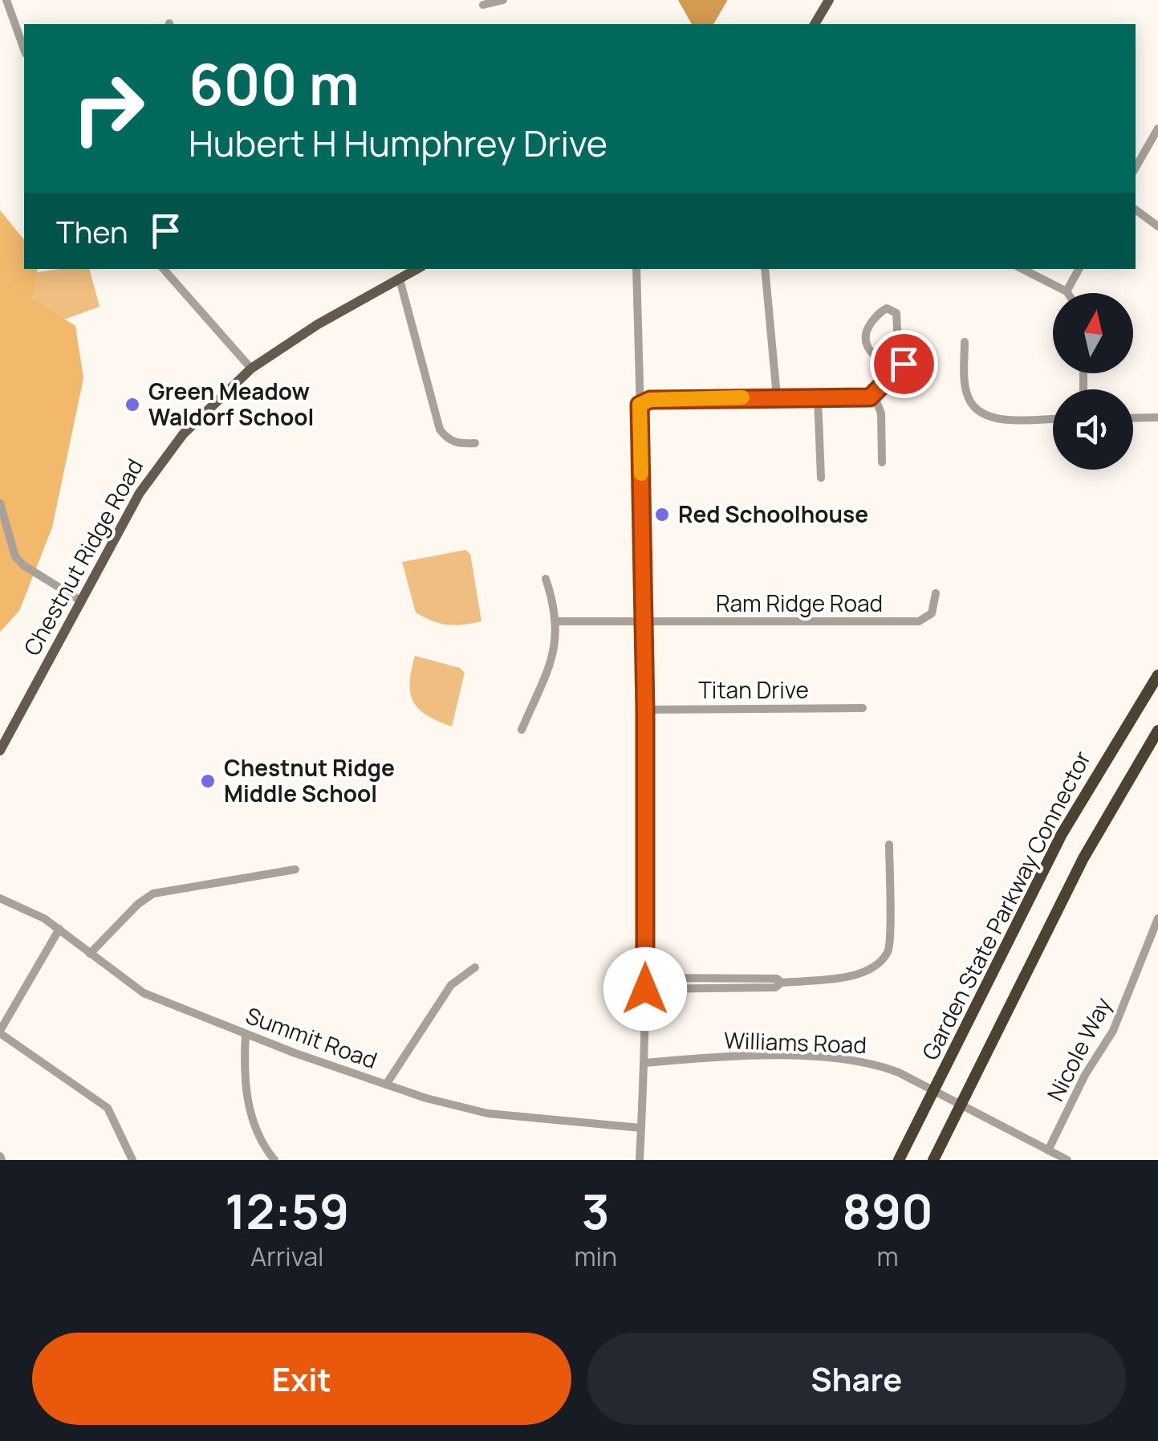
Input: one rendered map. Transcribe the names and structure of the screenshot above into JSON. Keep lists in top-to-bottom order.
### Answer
{
  "streets": {
    "highway": ["Garden State Parkway Connector"],
    "main road": ["Chestnut Ridge Road"],
    "street": [
      "Ram Ridge Road",
      "Titan Drive",
      "Summit Road",
      "Williams Road",
      "Nicole Way"
    ]
  },
  "crossings": [
    ["Williams Road", "Nicole Way"]
  ],
  "places": ["Green Meadow Waldorf School", "Red Schoolhouse", "Chestnut Ridge Middle School"],
  "north": "top",
  "page": {
    "turn": ["600 m", "Hubert H Humphrey Drive"],
    "then": "Then",
    "eta": [
      "12:59",
      "Arrival",
      "3",
      "min",
      "890",
      "m"
    ],
    "buttons": ["Exit", "Share"]
  }
}
